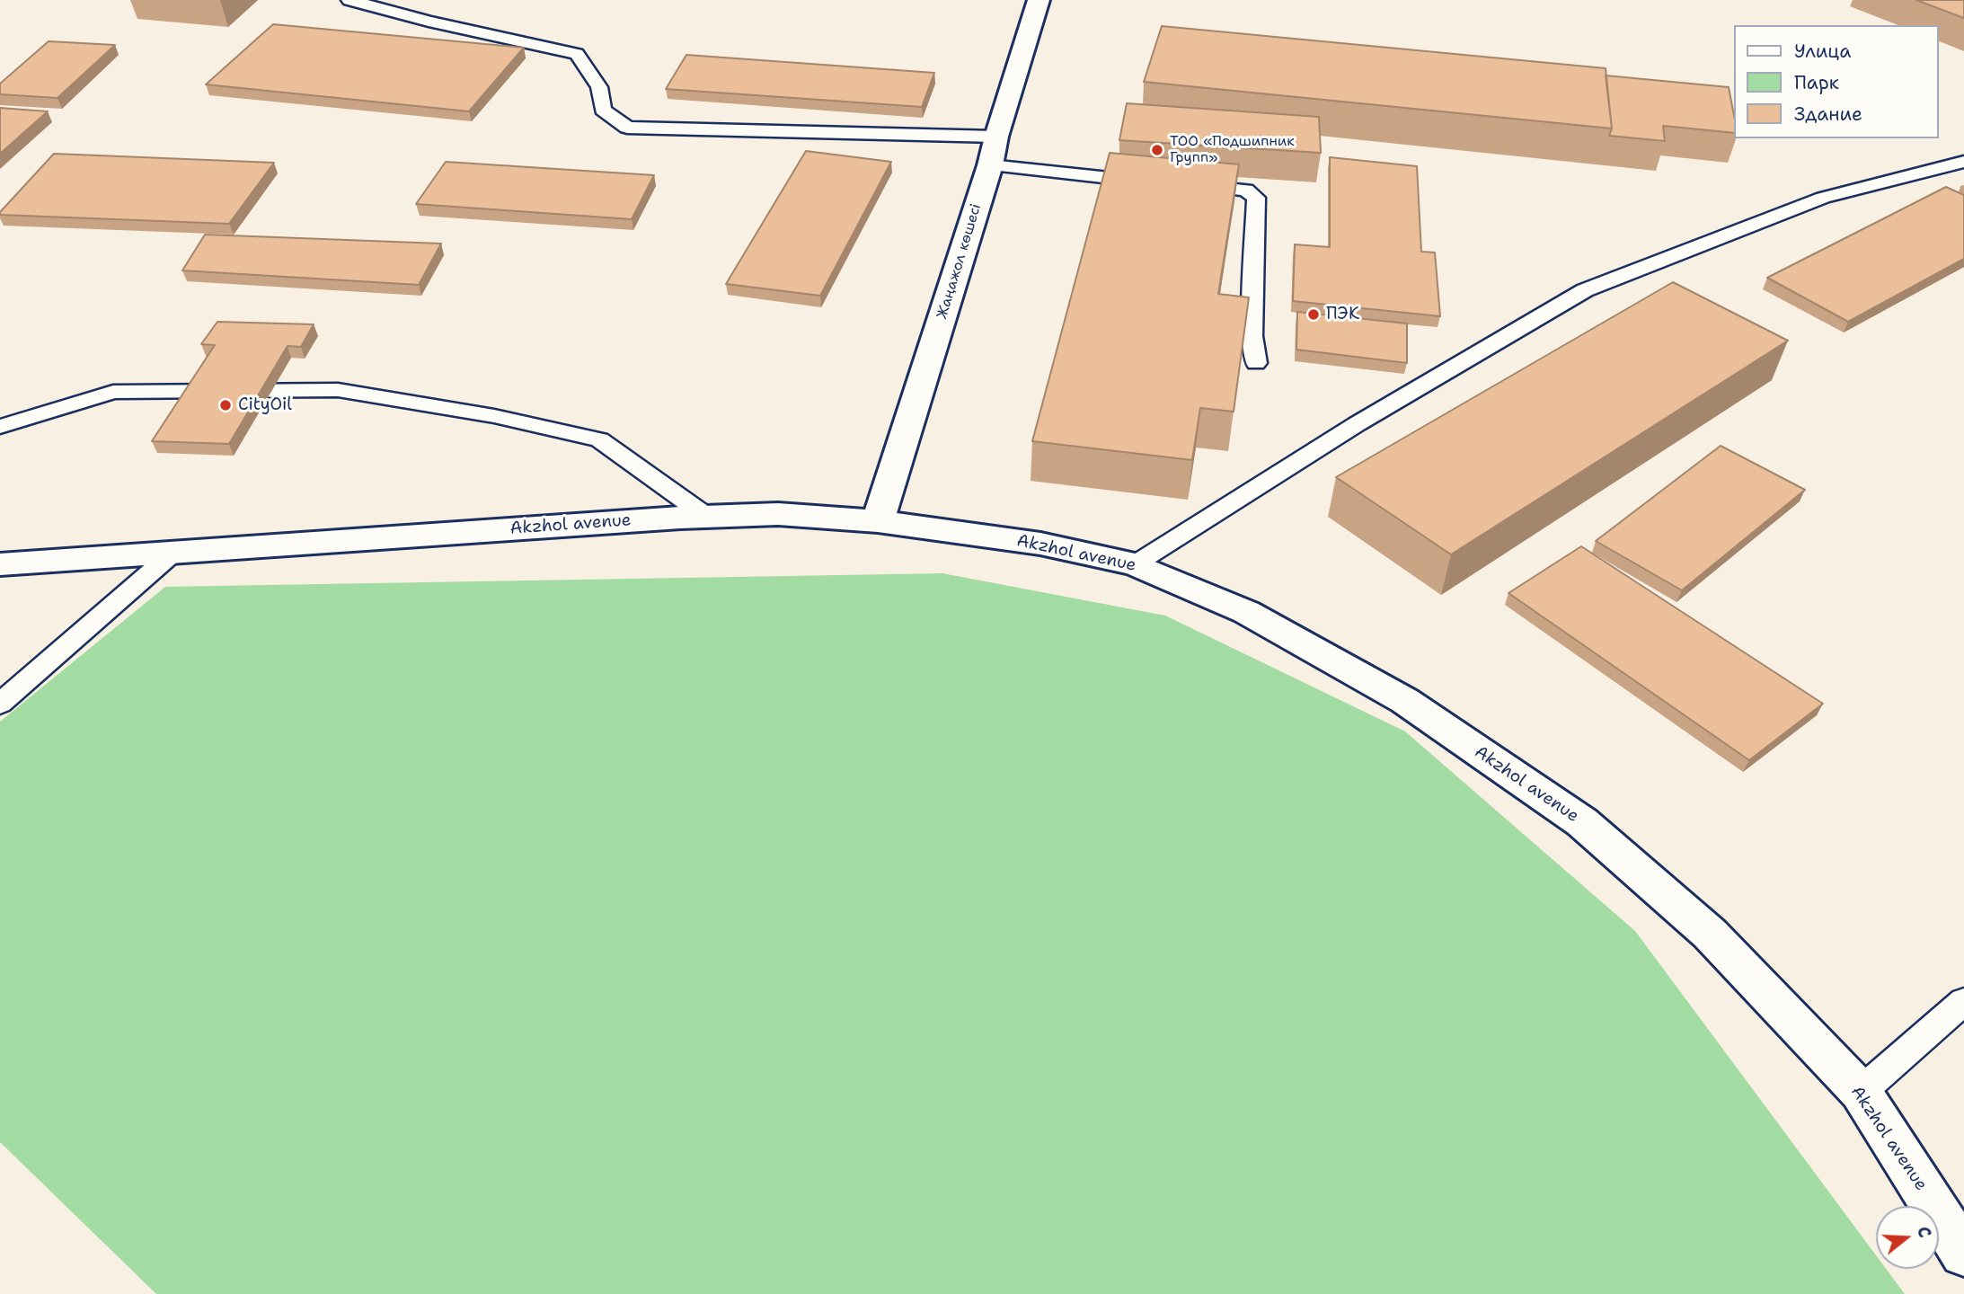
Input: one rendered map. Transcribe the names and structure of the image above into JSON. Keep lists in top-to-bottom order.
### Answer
{
  "streets": {
    "main road": ["Жаңажол көшесі", "Akzhol avenue"]
  },
  "crossings": [
    ["Жаңажол көшесі", "Akzhol avenue"]
  ],
  "places": ["ТОО «Подшипник Групп»", "ПЭК", "CityOil"],
  "legend": ["Улица", "Парк", "Здание"],
  "north": "right"
}
